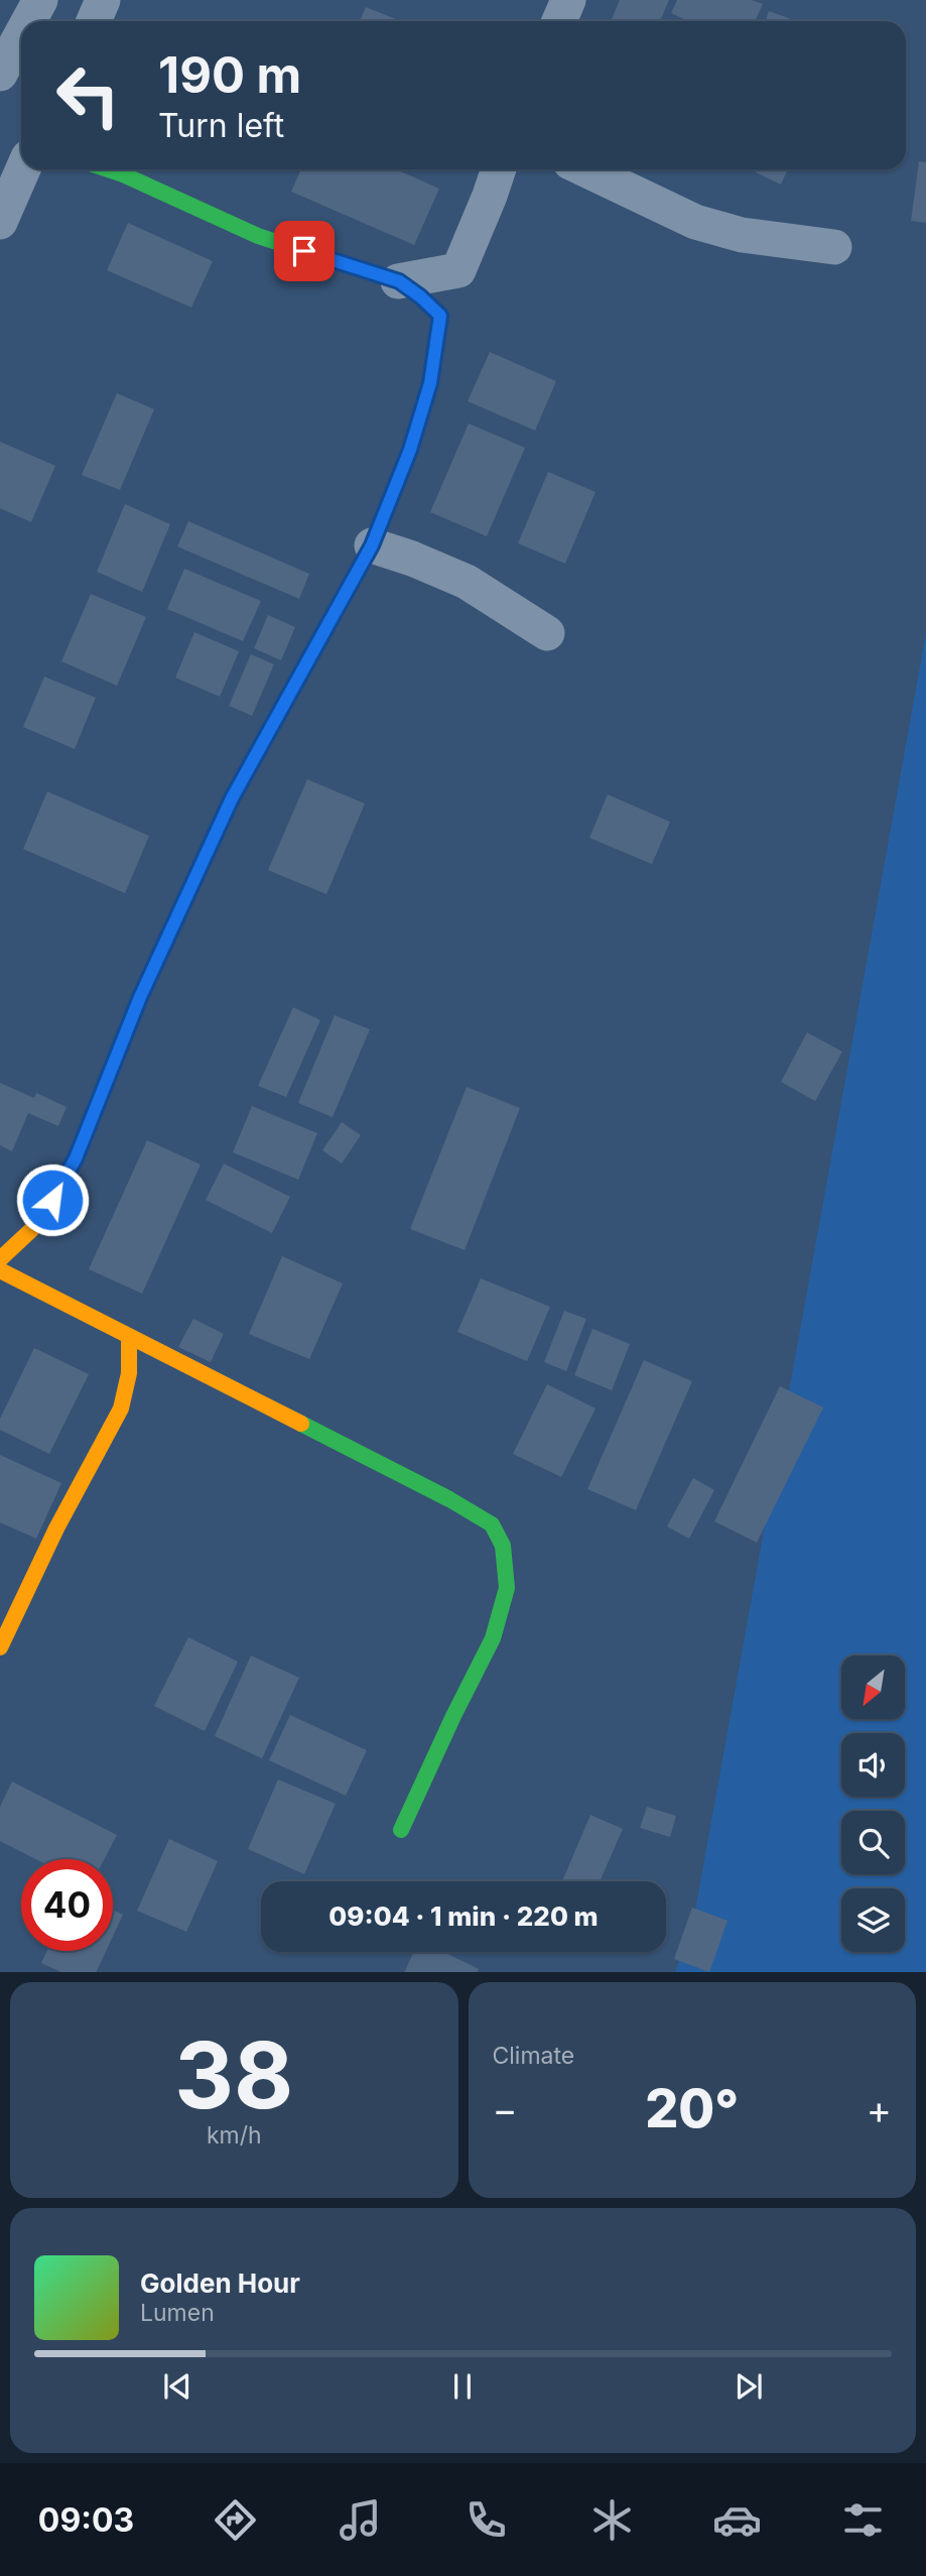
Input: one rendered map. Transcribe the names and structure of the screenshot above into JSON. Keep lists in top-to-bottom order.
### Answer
{
  "north": "bottom left",
  "page": {
    "turn": ["190 m", "Turn left"],
    "limit": "40",
    "trip": "09:04 · 1 min · 220 m",
    "tile": [
      ["38", "km/h"],
      "Climate"
    ],
    "heat": ["−", "20°", "+"],
    "song": ["Golden Hour", "Lumen"],
    "tabs": "09:03"
  }
}
